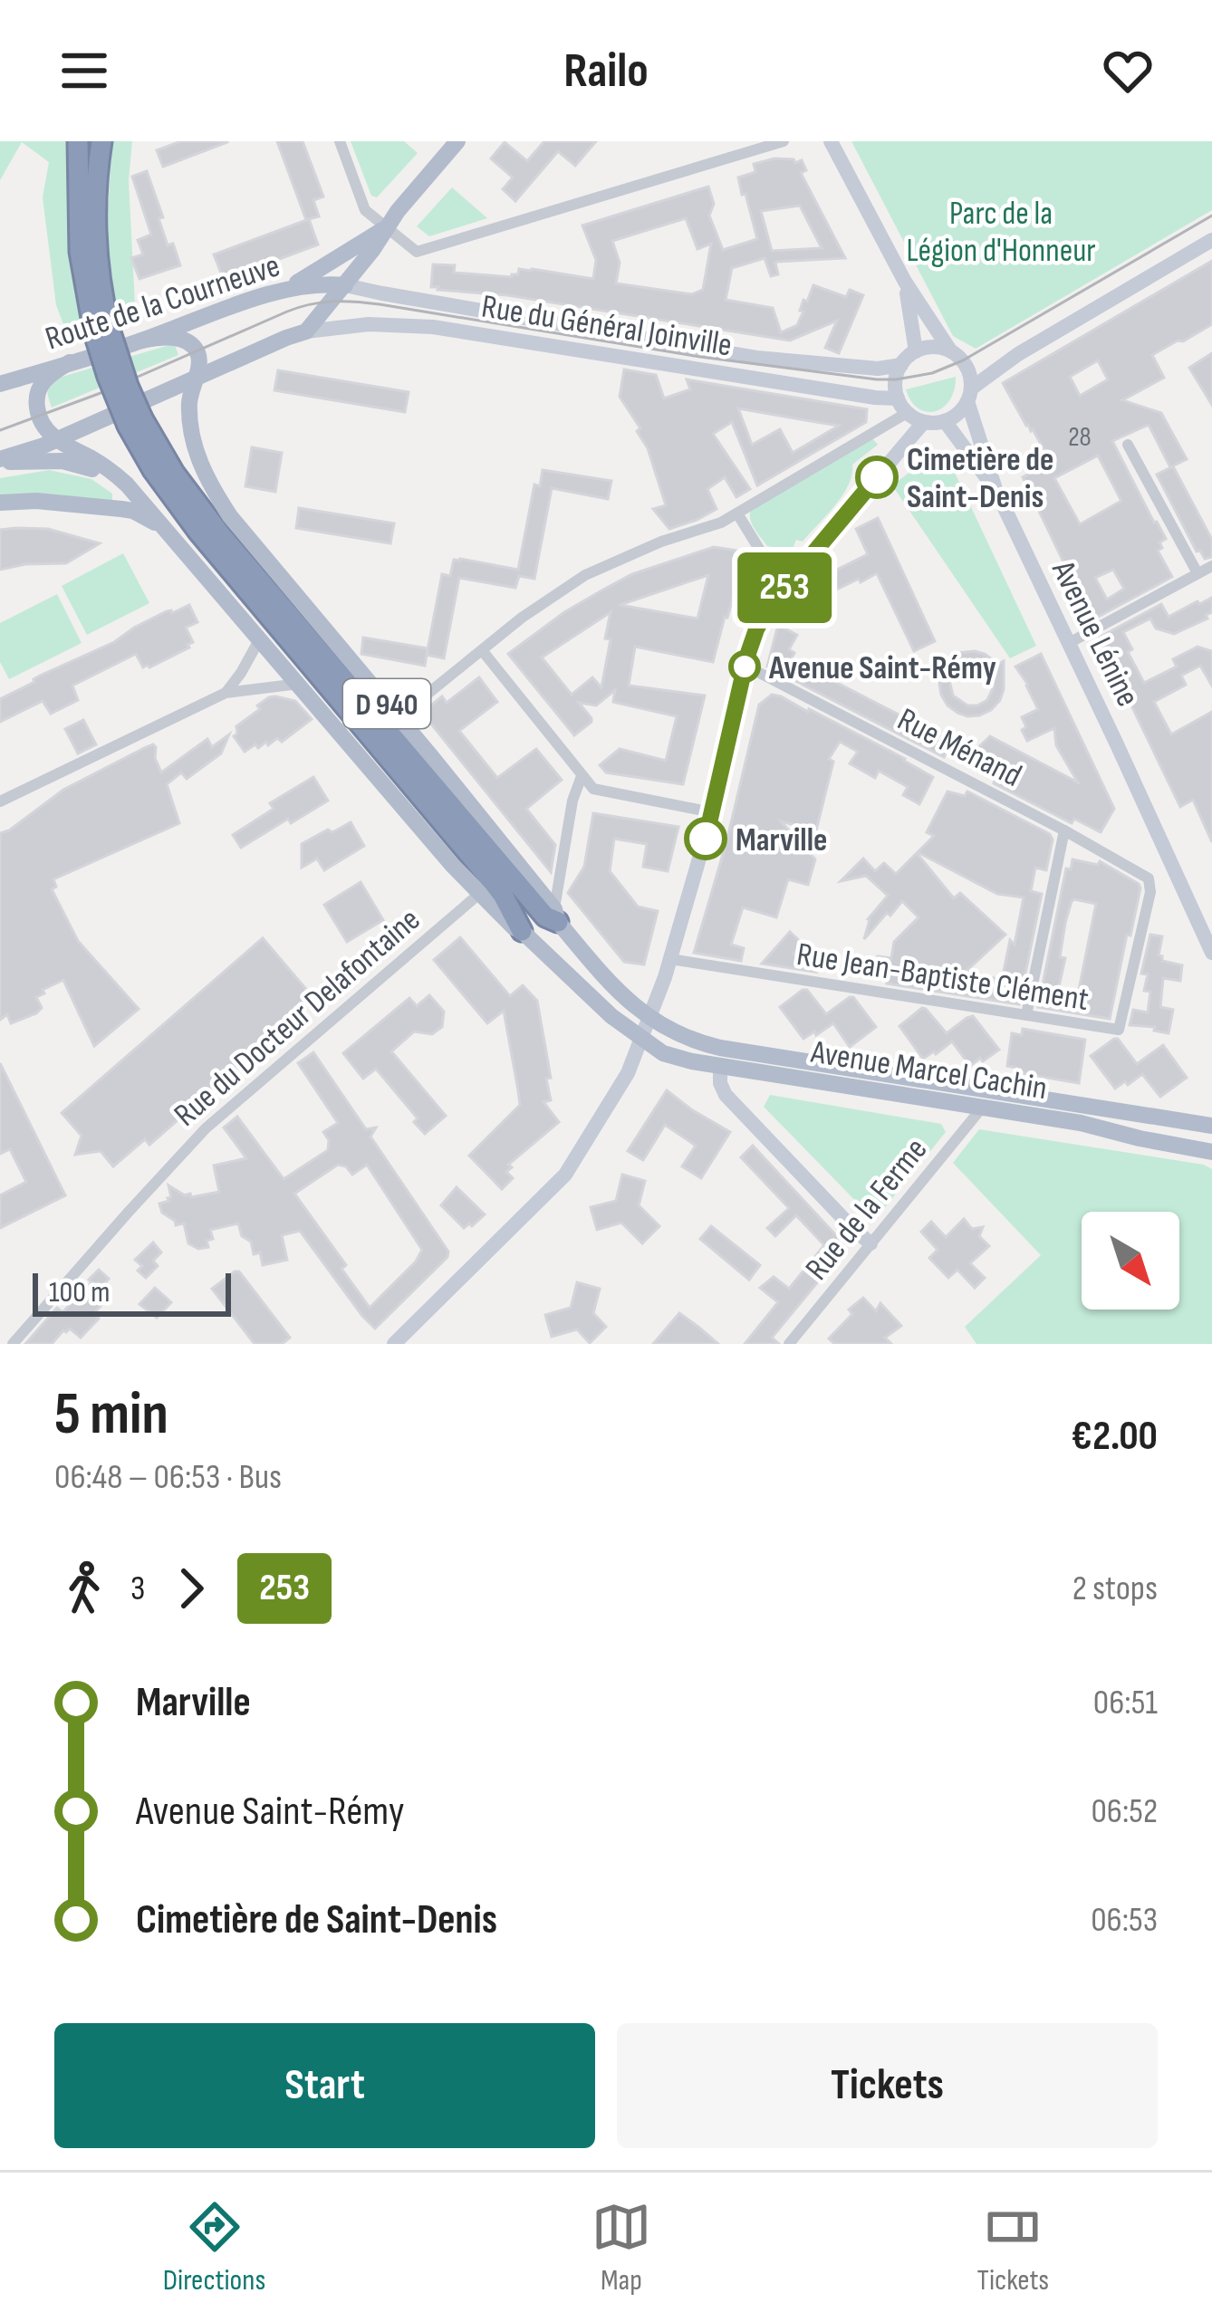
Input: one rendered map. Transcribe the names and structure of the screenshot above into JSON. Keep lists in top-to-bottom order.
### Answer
{
  "streets": {
    "main road": [
      "Route de la Courneuve",
      "Rue du Général Joinville",
      "Avenue Lénine",
      "D 940",
      "Avenue Marcel Cachin"
    ],
    "street": [
      "Rue Ménand",
      "Rue Jean-Baptiste Clément",
      "Rue du Docteur Delafontaine",
      "Rue de la Ferme"
    ]
  },
  "crossings": [
    ["Route de la Courneuve", "Rue du Général Joinville"],
    ["Rue du Général Joinville", "Avenue Lénine"],
    ["D 940", "Rue du Docteur Delafontaine"],
    ["D 940", "Avenue Marcel Cachin"],
    ["Rue Ménand", "Rue Jean-Baptiste Clément"],
    ["Avenue Marcel Cachin", "Rue de la Ferme"]
  ],
  "parks": ["Parc de la Légion d'Honneur"],
  "places": ["Cimetière de Saint-Denis", "Avenue Saint-Rémy", "Marville"],
  "lines": ["bus line 253"],
  "house_numbers": ["28"],
  "scale_bar": "100 m",
  "north": "bottom right",
  "page": {
    "header": "Railo",
    "on_map": "253",
    "scale": "100 m",
    "heading": ["5 min", "06:48 – 06:53 · Bus", "€2.00"],
    "legs": ["3", "253", "2 stops"],
    "list": [
      {
        "name": "Marville",
        "value": "06:51"
      },
      {
        "name": "Avenue Saint-Rémy",
        "value": "06:52"
      },
      {
        "name": "Cimetière de Saint-Denis",
        "value": "06:53"
      }
    ],
    "buttons": ["Start", "Tickets"],
    "tabs": ["Directions", "Map", "Tickets"]
  }
}
